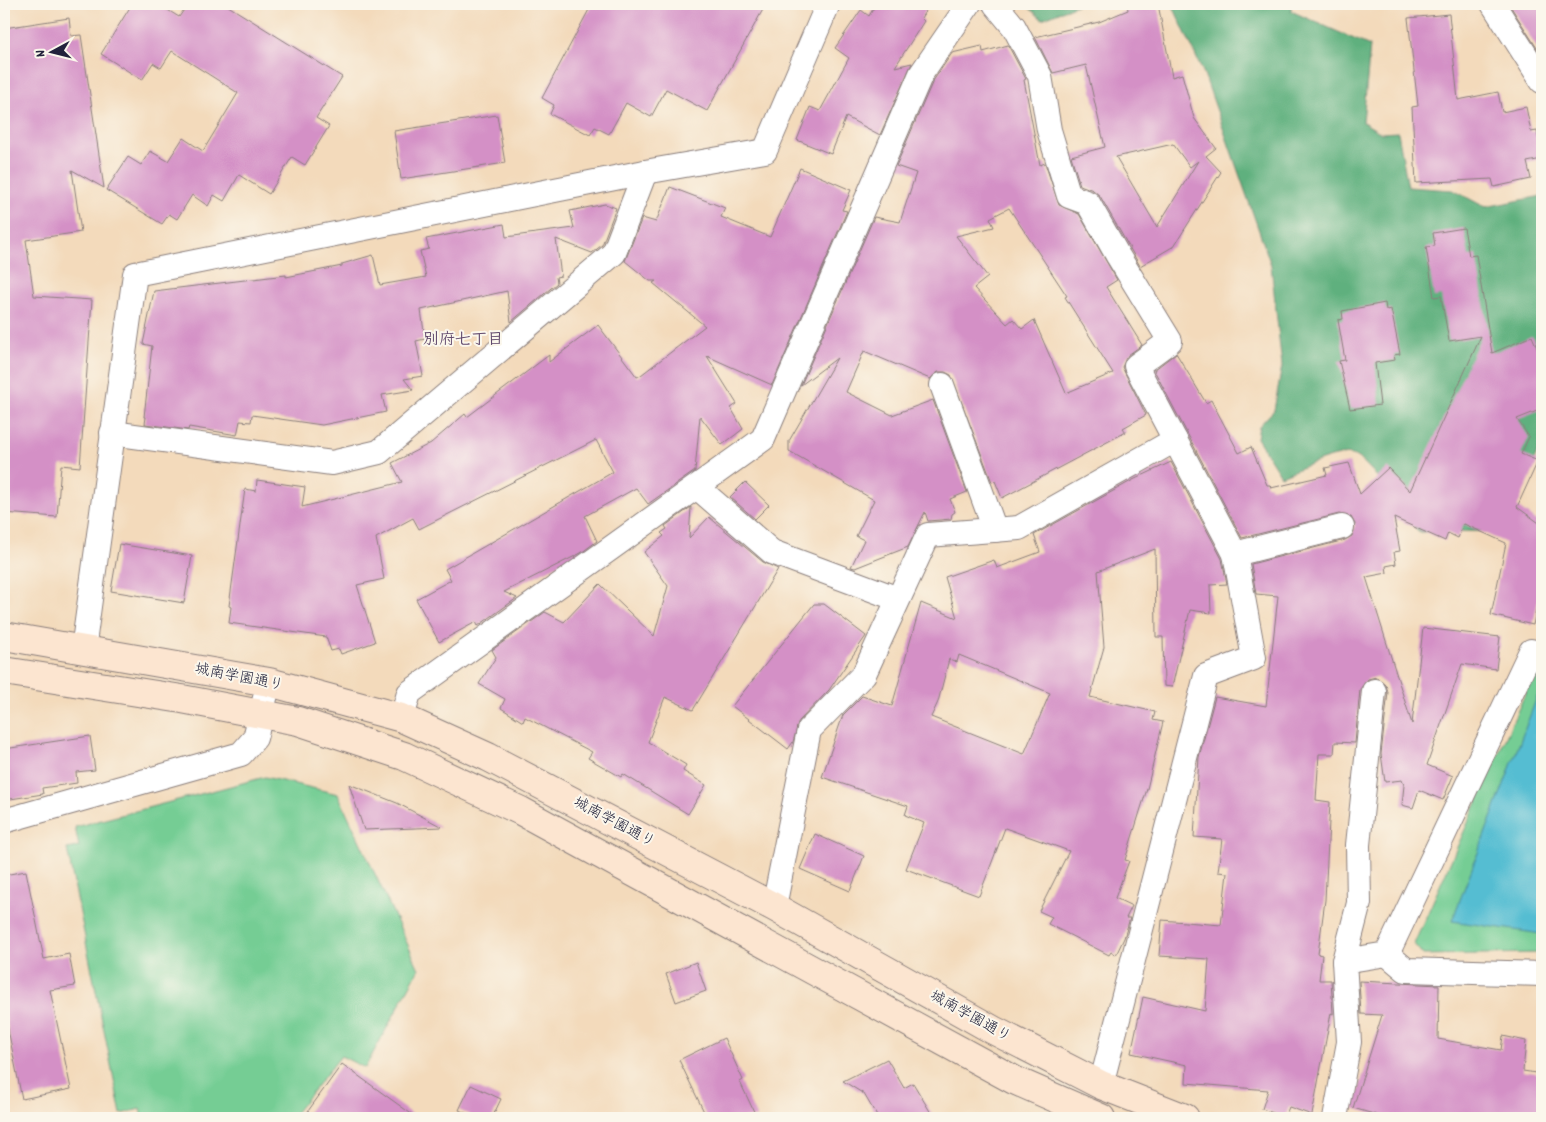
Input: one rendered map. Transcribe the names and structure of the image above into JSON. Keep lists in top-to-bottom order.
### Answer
{
  "streets": {
    "street": ["城南学園通り"]
  },
  "districts": ["別府七丁目"],
  "north": "left"
}
